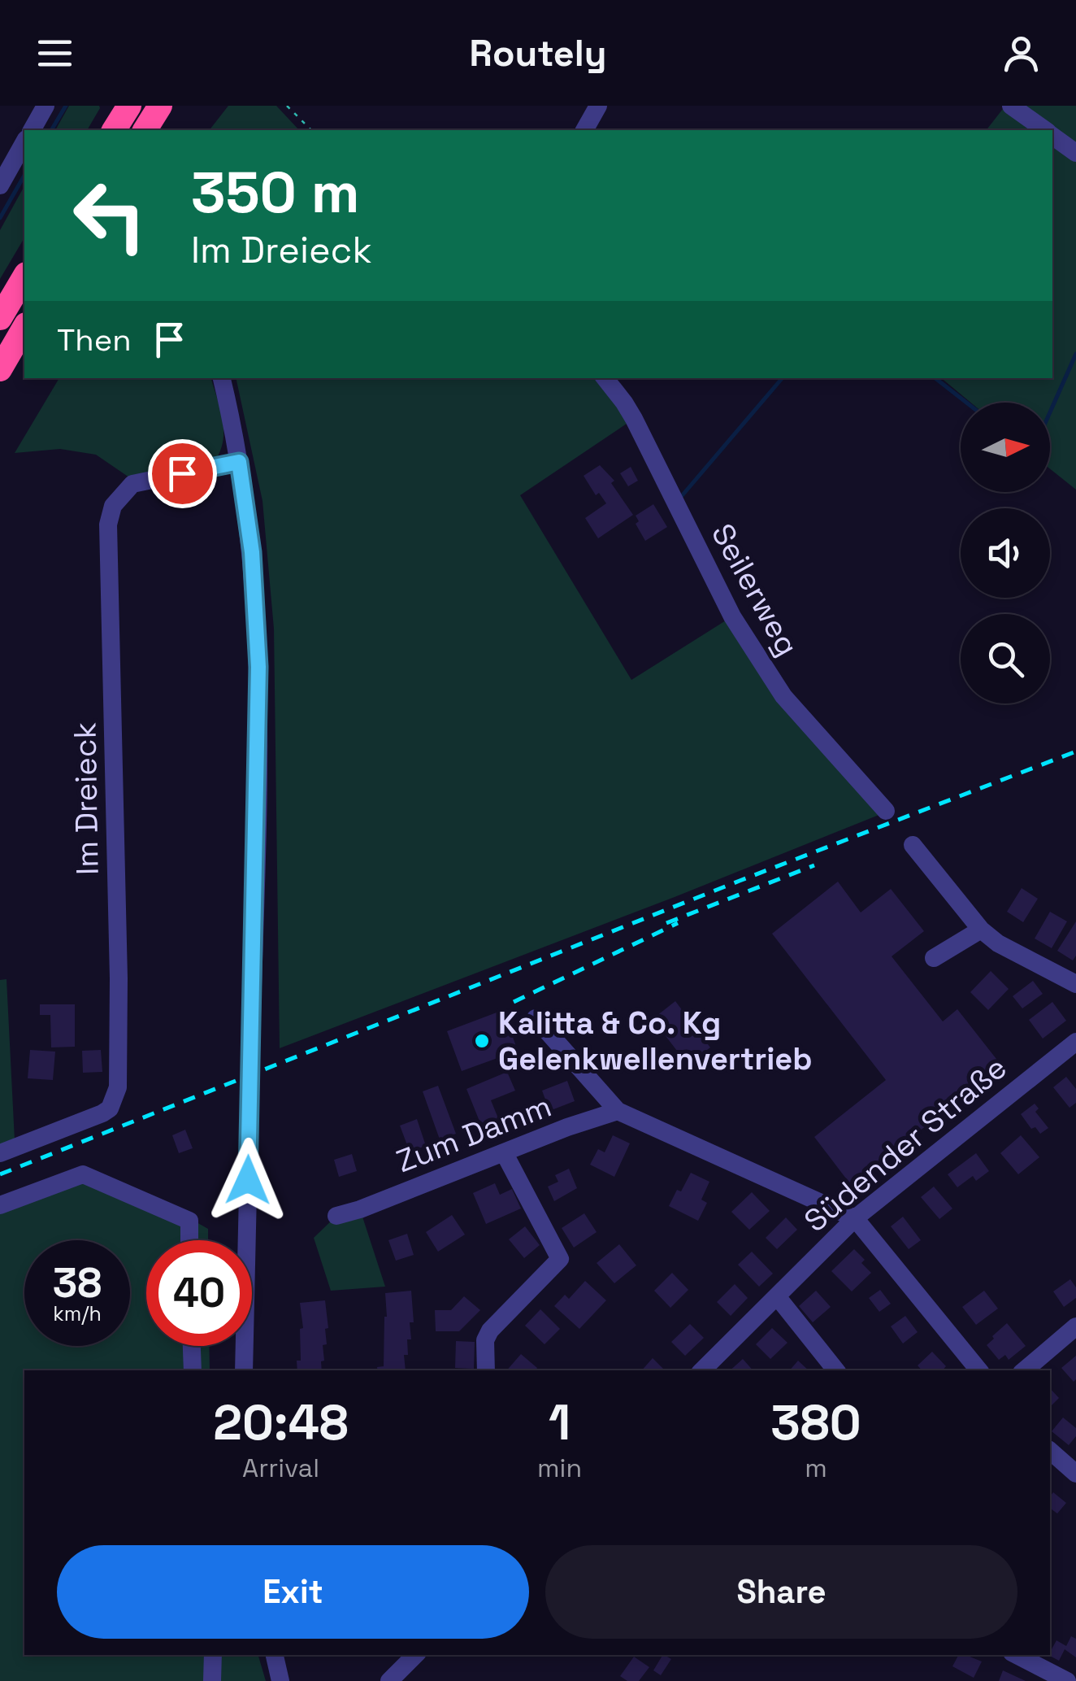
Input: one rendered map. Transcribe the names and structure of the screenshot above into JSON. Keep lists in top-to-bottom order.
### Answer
{
  "streets": {
    "street": [
      "Seilerweg",
      "Im Dreieck",
      "Zum Damm",
      "Südender Straße"
    ]
  },
  "places": ["Kalitta & Co. Kg Gelenkwellenvertrieb"],
  "north": "right",
  "page": {
    "header": "Routely",
    "turn": ["350 m", "Im Dreieck"],
    "then": "Then",
    "speed": "38 km/h",
    "limit": "40",
    "eta": [
      "20:48",
      "Arrival",
      "1",
      "min",
      "380",
      "m"
    ],
    "buttons": ["Exit", "Share"]
  }
}
